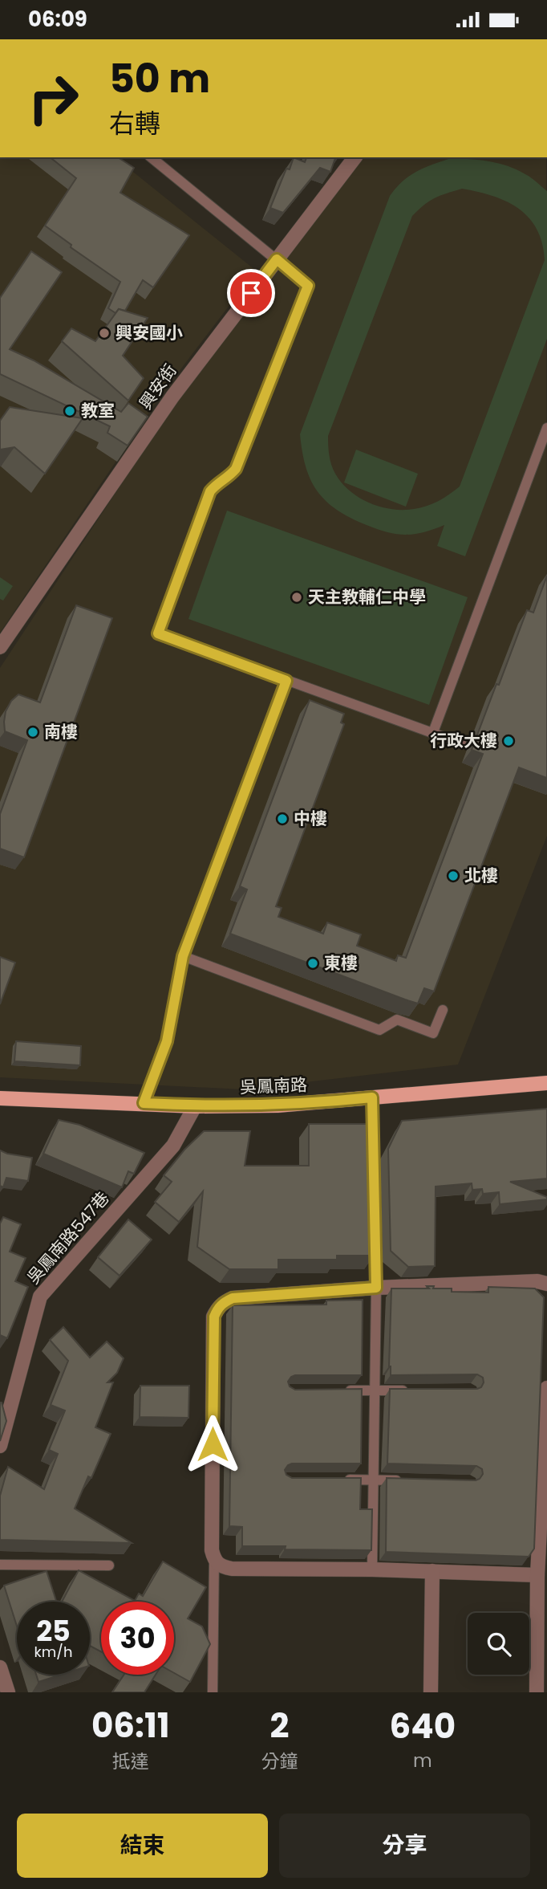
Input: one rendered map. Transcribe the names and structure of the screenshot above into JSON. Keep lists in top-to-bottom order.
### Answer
{
  "streets": {
    "main road": ["吳鳳南路"],
    "street": ["興安街", "吳鳳南路547巷"]
  },
  "crossings": [
    ["吳鳳南路", "吳鳳南路547巷"]
  ],
  "places": [
    "興安國小",
    "教室",
    "天主教輔仁中學",
    "南樓",
    "行政大樓",
    "中樓",
    "北樓",
    "東樓"
  ],
  "page": {
    "status": "06:09",
    "turn": ["50 m", "右轉"],
    "speed": "25 km/h",
    "limit": "30",
    "eta": [
      "06:11",
      "抵達",
      "2",
      "分鐘",
      "640",
      "m"
    ],
    "buttons": ["結束", "分享"]
  }
}
